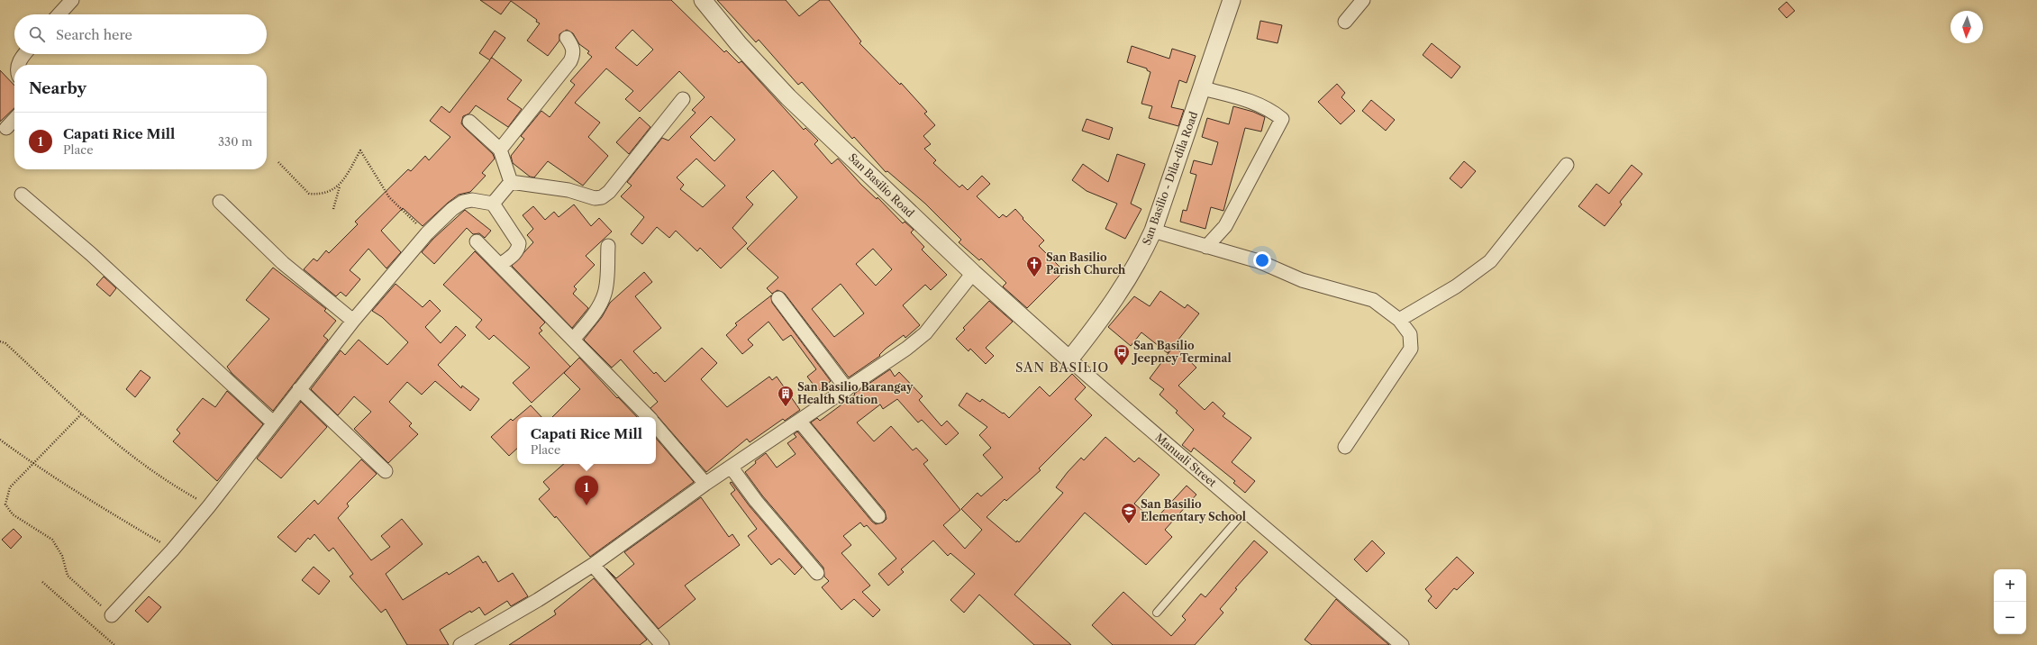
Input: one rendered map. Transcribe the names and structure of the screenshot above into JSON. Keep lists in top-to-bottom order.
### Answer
{
  "streets": {
    "street": ["San Basilio - Dila-dila Road", "San Basilio Road", "Manuali Street"]
  },
  "crossings": [
    ["San Basilio - Dila-dila Road", "San Basilio Road"],
    ["San Basilio - Dila-dila Road", "Manuali Street"],
    ["San Basilio Road", "Manuali Street"]
  ],
  "districts": ["SAN BASILIO"],
  "places": {
    "church": ["San Basilio Parish Church"],
    "bus stop": ["San Basilio Jeepney Terminal"],
    "building": ["San Basilio Barangay Health Station"],
    "school or university": ["San Basilio Elementary School"]
  },
  "north": "bottom",
  "page": {
    "search": "Search here",
    "heading": "Nearby",
    "list": [
      {
        "mark": "1",
        "name": "Capati Rice Mill",
        "note": "Place",
        "value": "330 m"
      }
    ],
    "popup": ["Capati Rice Mill", "Place"],
    "pins": "1",
    "map_buttons": ["+", "−"]
  }
}
